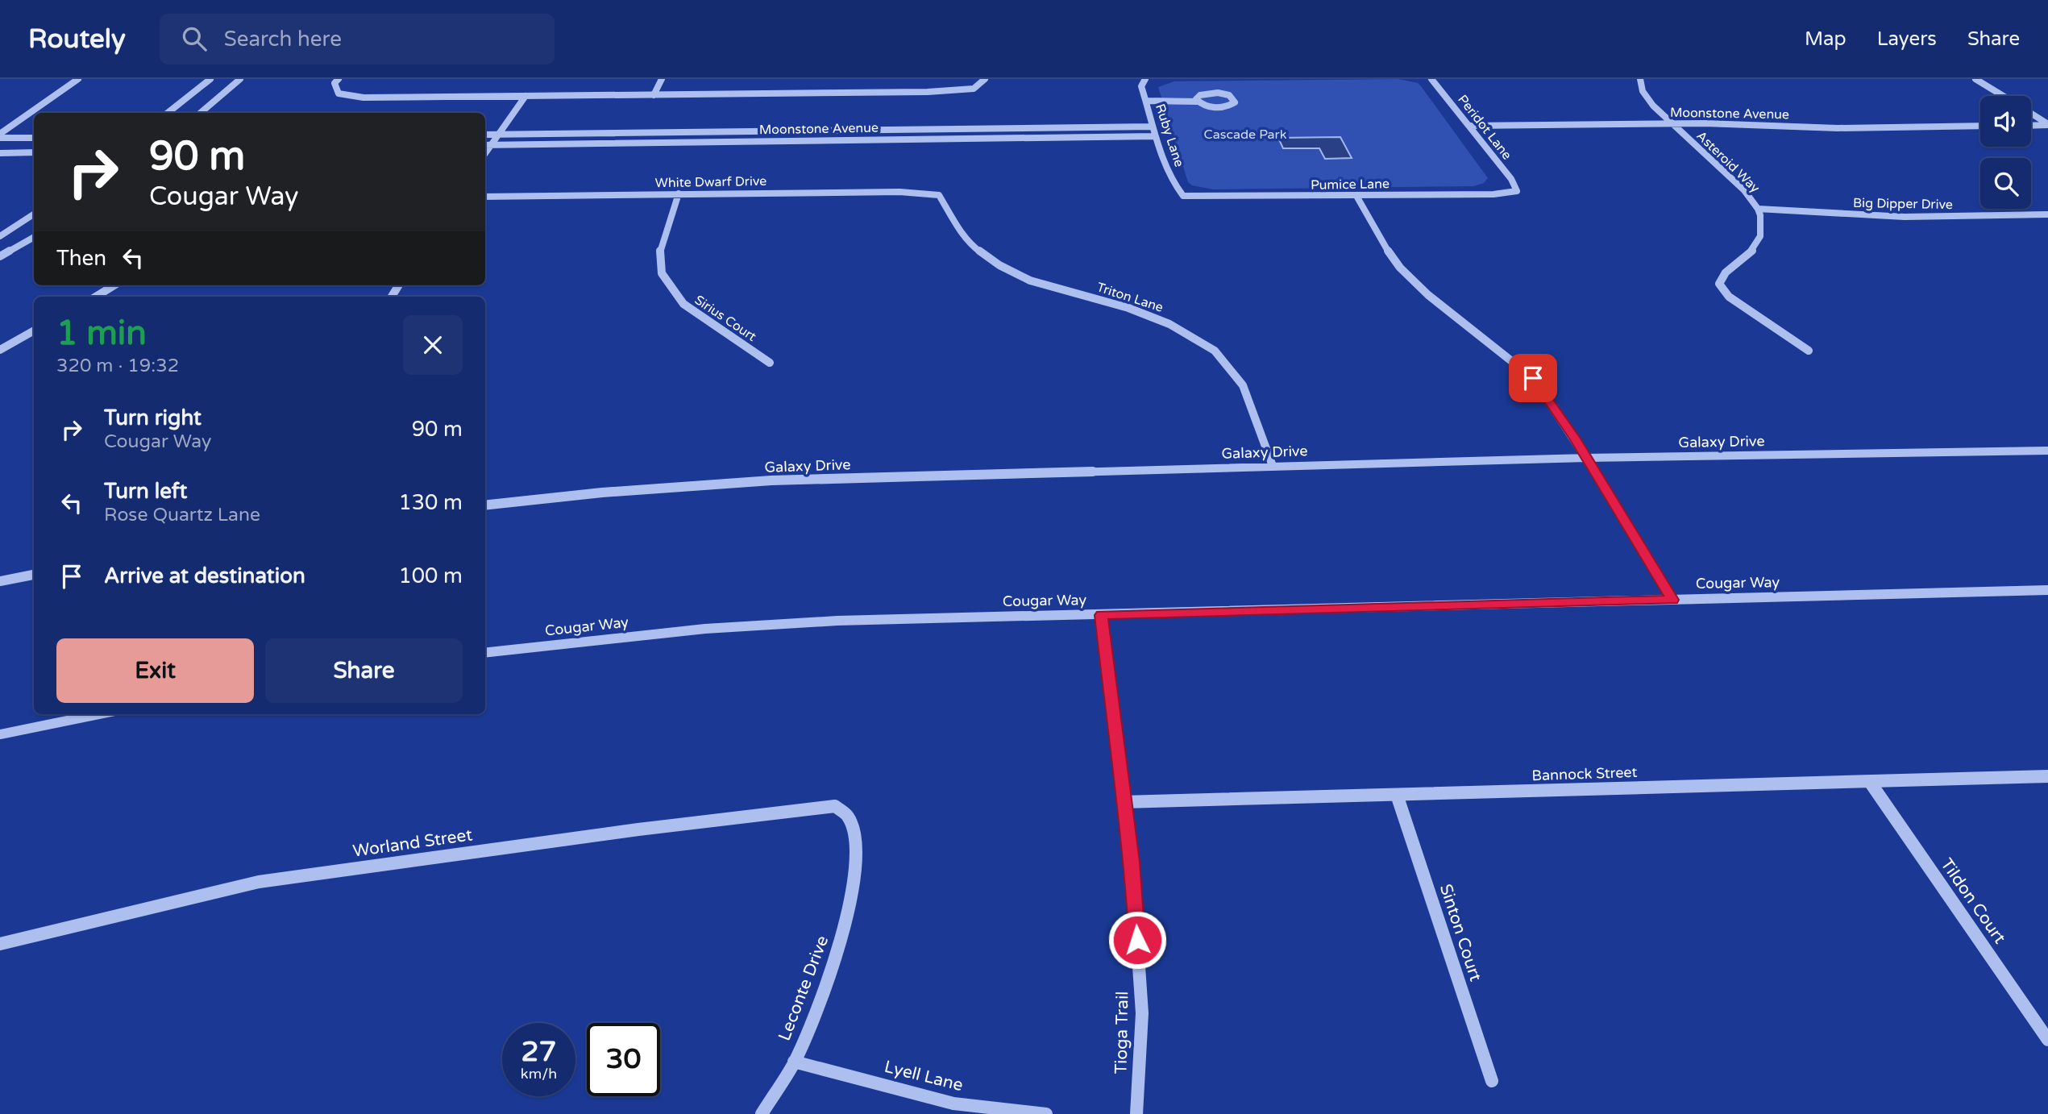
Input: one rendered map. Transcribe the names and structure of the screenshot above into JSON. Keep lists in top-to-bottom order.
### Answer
{
  "streets": {
    "street": [
      "Moonstone Avenue",
      "Peridot Lane",
      "Ruby Lane",
      "Asteroid Way",
      "White Dwarf Drive",
      "Pumice Lane",
      "Big Dipper Drive",
      "Triton Lane",
      "Sirius Court",
      "Galaxy Drive",
      "Cougar Way",
      "Bannock Street",
      "Worland Street",
      "Tildon Court",
      "Sinton Court",
      "Leconte Drive",
      "Tioga Trail",
      "Lyell Lane"
    ]
  },
  "crossings": [
    ["Moonstone Avenue", "Peridot Lane"],
    ["Moonstone Avenue", "Ruby Lane"],
    ["Moonstone Avenue", "Asteroid Way"],
    ["Peridot Lane", "Pumice Lane"],
    ["Ruby Lane", "Pumice Lane"],
    ["Asteroid Way", "Big Dipper Drive"],
    ["White Dwarf Drive", "Triton Lane"],
    ["White Dwarf Drive", "Sirius Court"],
    ["Triton Lane", "Galaxy Drive"],
    ["Cougar Way", "Tioga Trail"],
    ["Bannock Street", "Tildon Court"],
    ["Bannock Street", "Sinton Court"],
    ["Bannock Street", "Tioga Trail"],
    ["Worland Street", "Leconte Drive"],
    ["Leconte Drive", "Lyell Lane"]
  ],
  "parks": ["Cascade Park"],
  "page": {
    "header": "Routely",
    "search": "Search here",
    "nav": ["Map", "Layers", "Share"],
    "turn": ["90 m", "Cougar Way"],
    "then": "Then",
    "heading": ["1 min", "320 m · 19:32"],
    "list": [
      {
        "name": "Turn right",
        "note": "Cougar Way",
        "value": "90 m"
      },
      {
        "name": "Turn left",
        "note": "Rose Quartz Lane",
        "value": "130 m"
      },
      {
        "name": "Arrive at destination",
        "value": "100 m"
      }
    ],
    "buttons": ["Exit", "Share"],
    "speed": "27 km/h",
    "limit": "30"
  }
}
